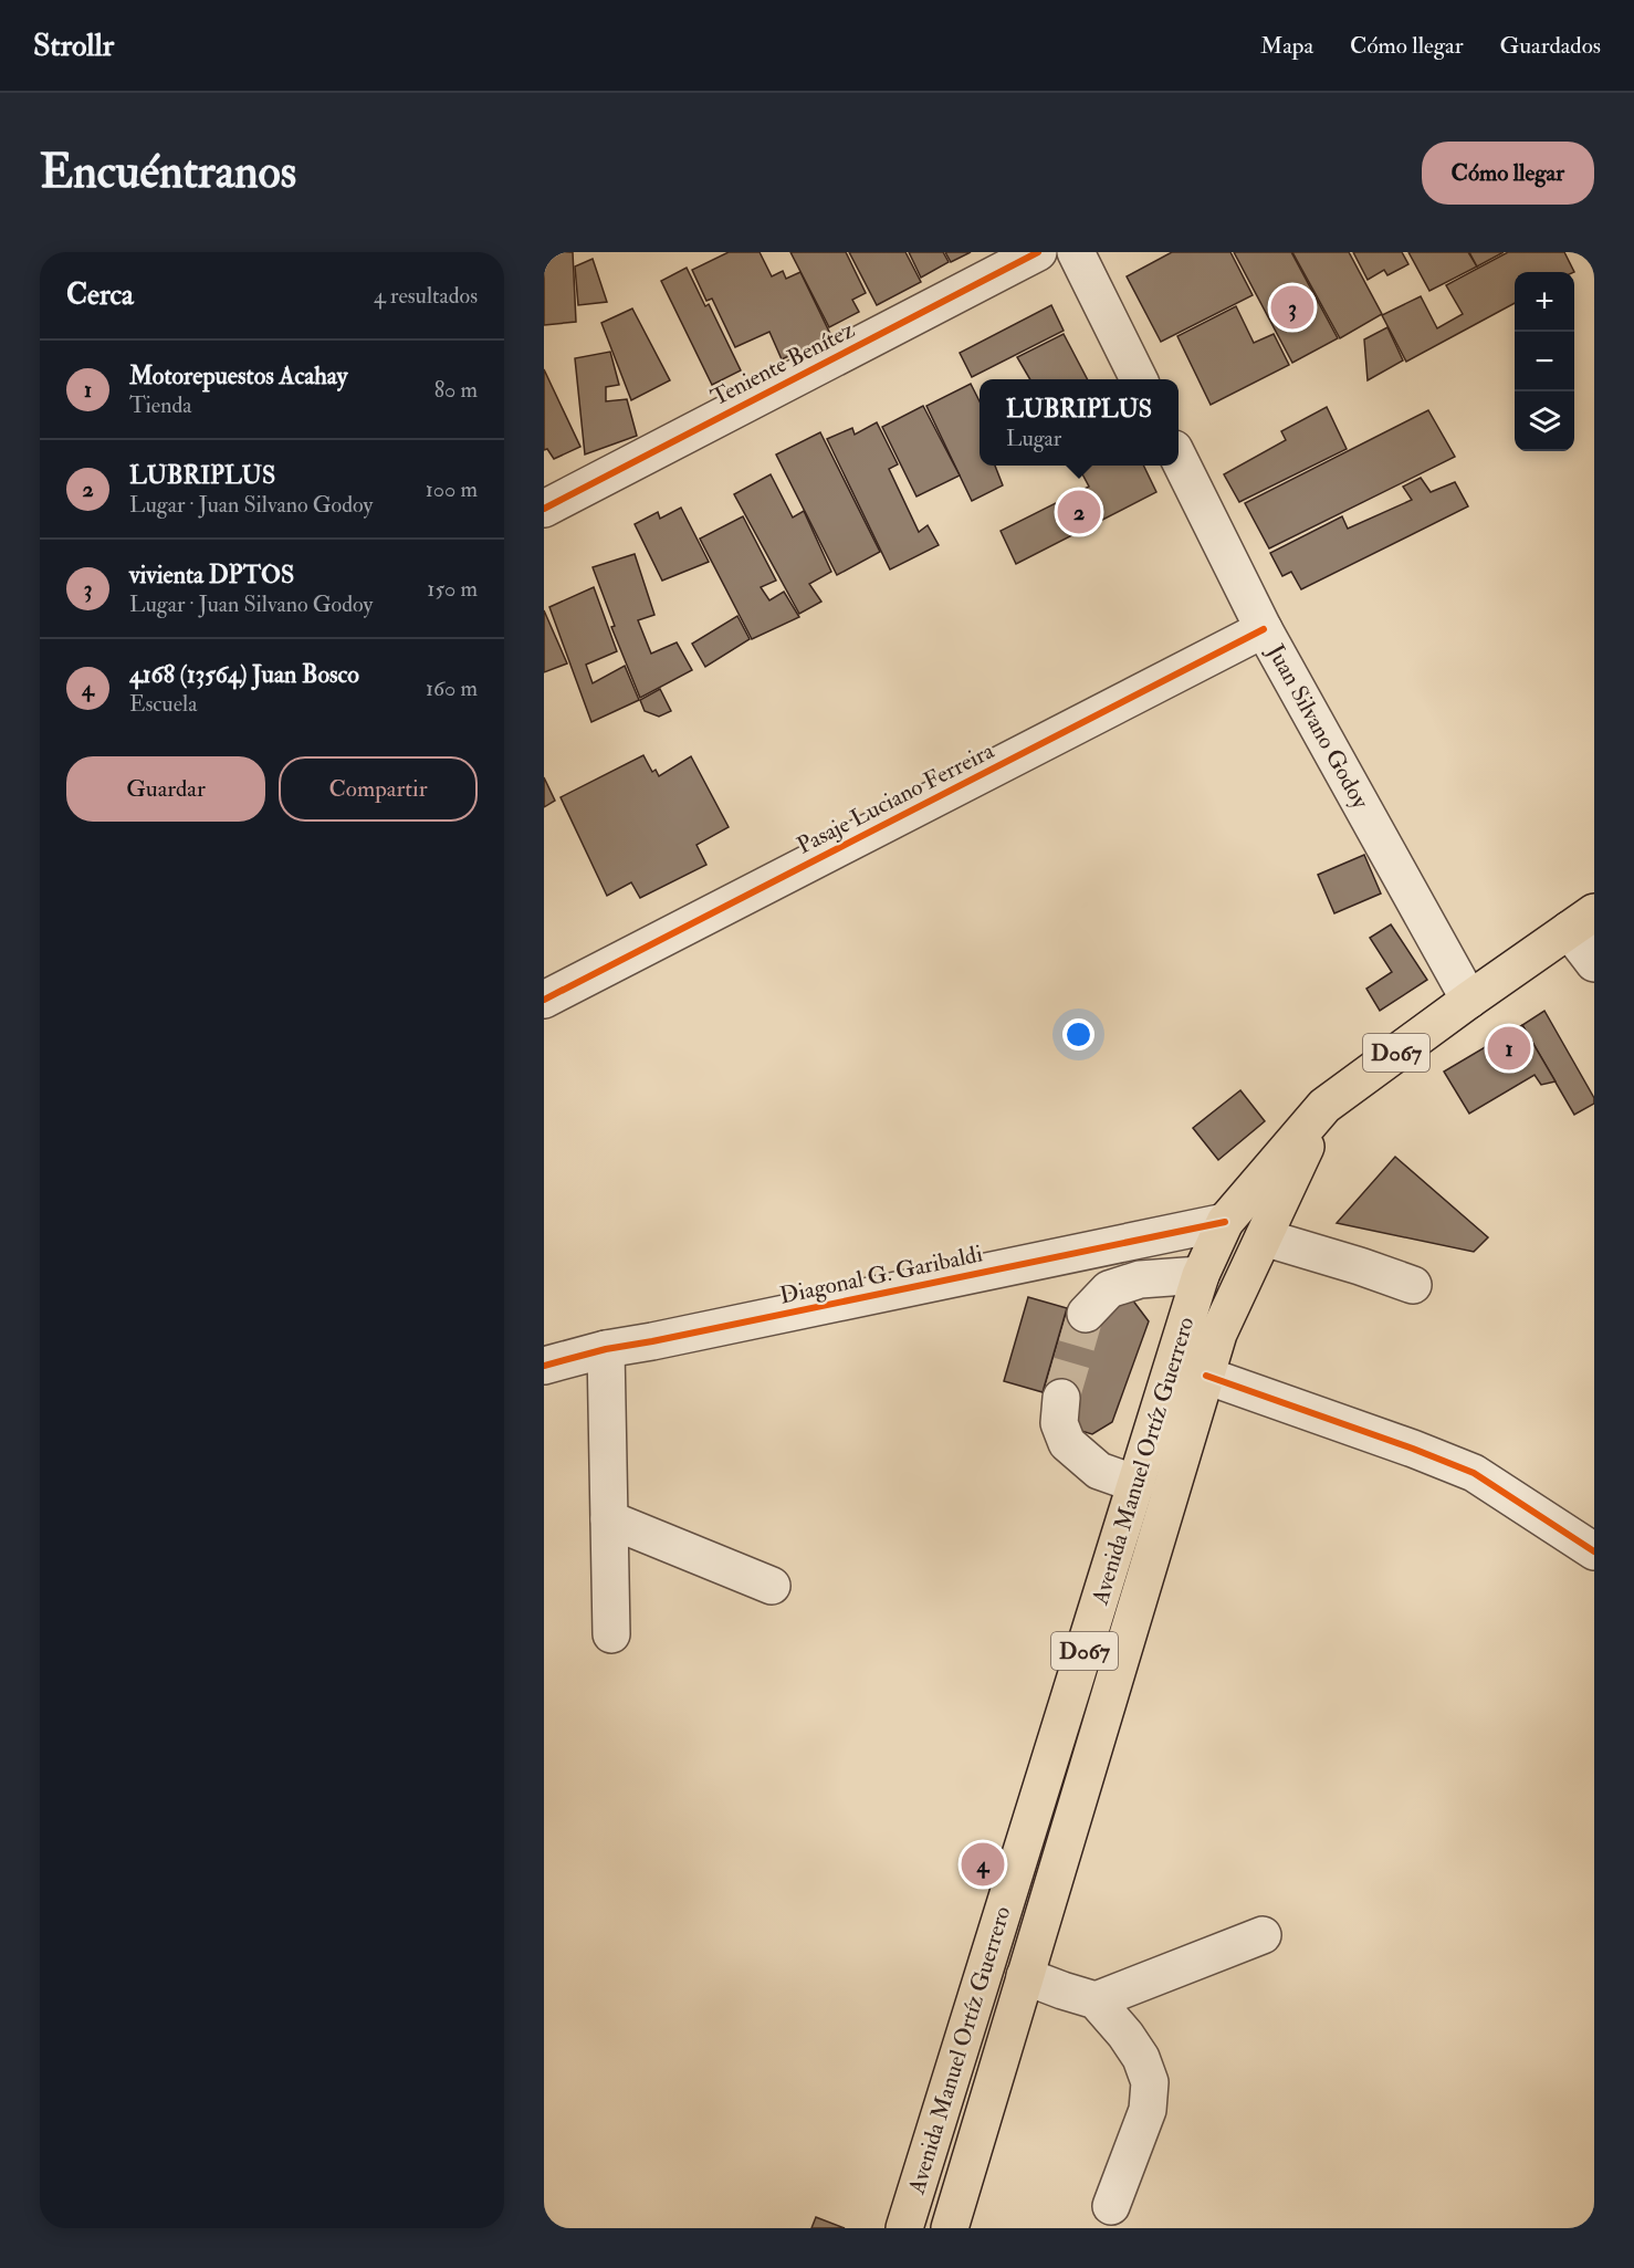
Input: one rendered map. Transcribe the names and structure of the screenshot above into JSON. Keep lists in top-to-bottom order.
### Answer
{
  "streets": {
    "main road": ["D067", "Avenida Manuel Ortíz Guerrero"],
    "street": [
      "Teniente Benítez",
      "Juan Silvano Godoy",
      "Pasaje Luciano Ferreira",
      "Diagonal G. Garibaldi"
    ]
  },
  "crossings": [
    ["Juan Silvano Godoy", "Pasaje Luciano Ferreira"],
    ["Juan Silvano Godoy", "Avenida Manuel Ortíz Guerrero"],
    ["Diagonal G. Garibaldi", "Avenida Manuel Ortíz Guerrero"]
  ],
  "page": {
    "header": "Strollr",
    "nav": ["Mapa", "Cómo llegar", "Guardados"],
    "buttons": [
      "Cómo llegar",
      ["Guardar", "Compartir"]
    ],
    "title": "Encuéntranos",
    "heading": ["Cerca", "4 resultados"],
    "map_buttons": ["+", "−"],
    "pins": [
      "3",
      "2",
      "1",
      "4"
    ],
    "list": [
      {
        "mark": "1",
        "name": "Motorepuestos Acahay",
        "note": "Tienda",
        "value": "80 m"
      },
      {
        "mark": "2",
        "name": "LUBRIPLUS",
        "note": "Lugar · Juan Silvano Godoy",
        "value": "100 m"
      },
      {
        "mark": "3",
        "name": "vivienta DPTOS",
        "note": "Lugar · Juan Silvano Godoy",
        "value": "150 m"
      },
      {
        "mark": "4",
        "name": "4168 (13564) Juan Bosco",
        "note": "Escuela",
        "value": "160 m"
      }
    ],
    "popup": ["LUBRIPLUS", "Lugar"]
  }
}
